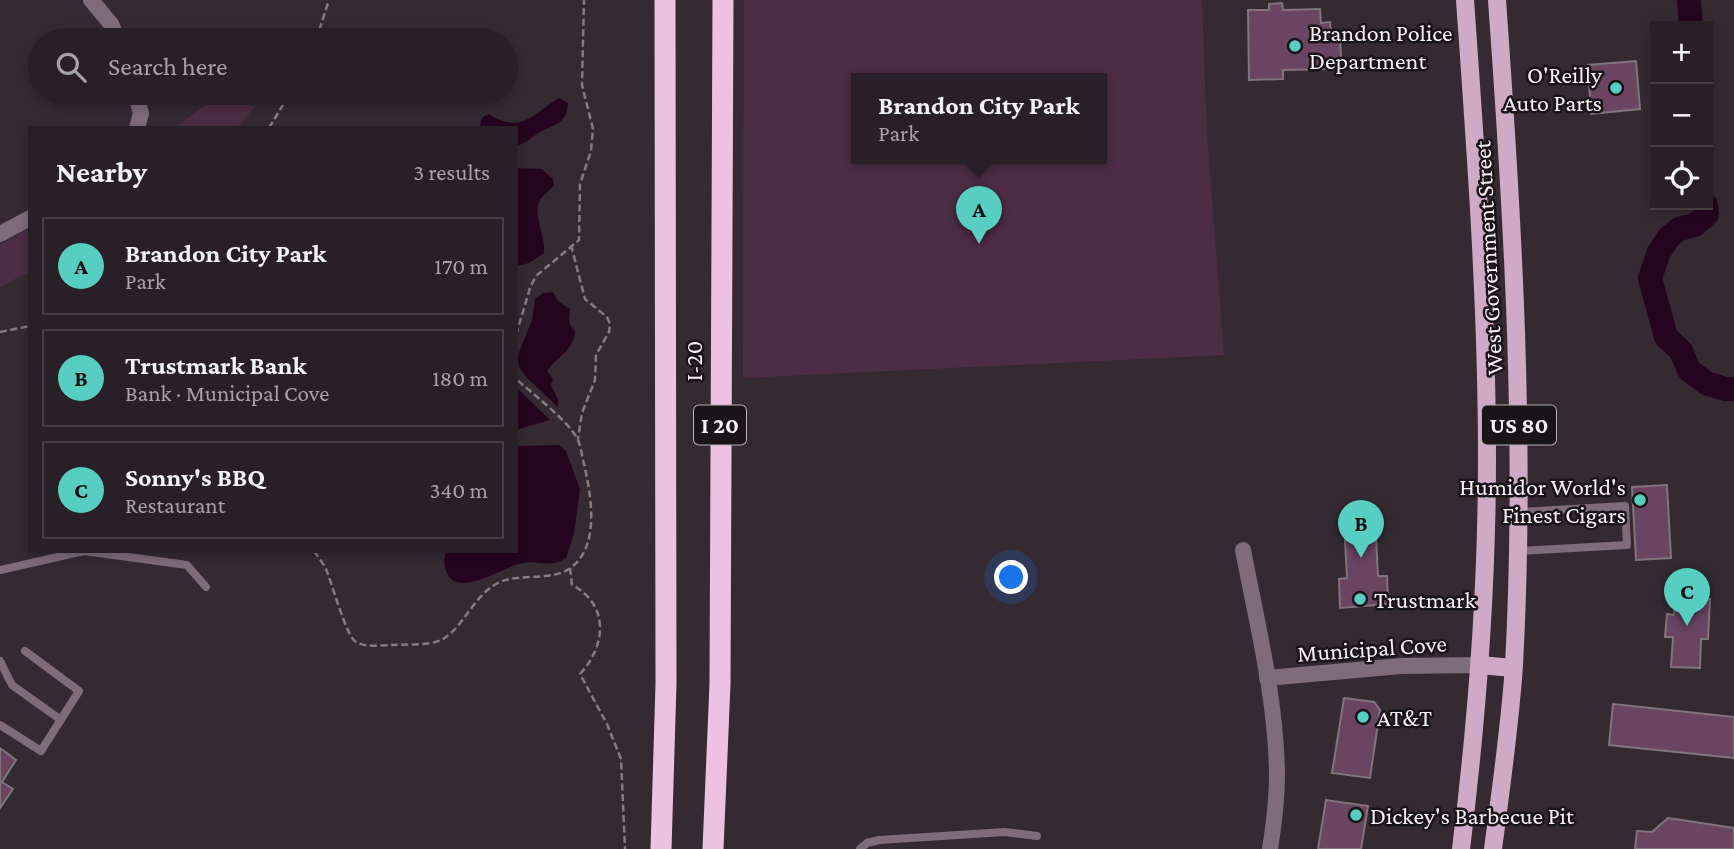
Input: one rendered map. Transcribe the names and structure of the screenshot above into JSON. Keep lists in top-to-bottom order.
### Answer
{
  "streets": {
    "highway": ["I-20", "I 20"],
    "main road": ["West Government Street", "US 80"],
    "street": ["Municipal Cove"]
  },
  "crossings": [
    ["West Government Street", "Municipal Cove"]
  ],
  "places": [
    "Brandon Police Department",
    "O'Reilly Auto Parts",
    "Humidor World's Finest Cigars",
    "Trustmark",
    "AT&T",
    "Dickey's Barbecue Pit"
  ],
  "page": {
    "map_buttons": ["+", "−"],
    "search": "Search here",
    "popup": ["Brandon City Park", "Park"],
    "heading": ["Nearby", "3 results"],
    "pins": ["A", "B", "C"],
    "list": [
      {
        "mark": "A",
        "name": "Brandon City Park",
        "note": "Park",
        "value": "170 m"
      },
      {
        "mark": "B",
        "name": "Trustmark Bank",
        "note": "Bank · Municipal Cove",
        "value": "180 m"
      },
      {
        "mark": "C",
        "name": "Sonny's BBQ",
        "note": "Restaurant",
        "value": "340 m"
      }
    ]
  }
}
